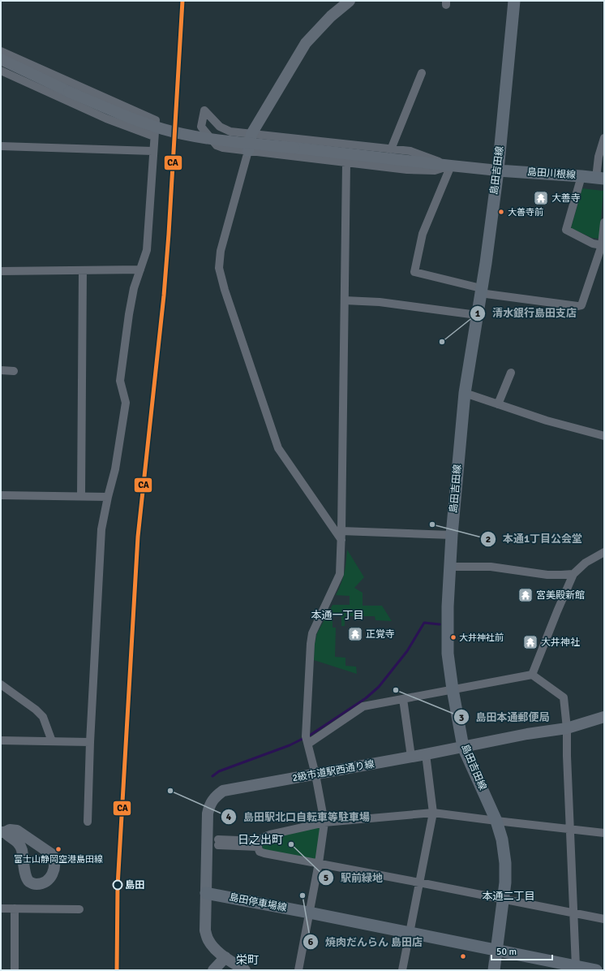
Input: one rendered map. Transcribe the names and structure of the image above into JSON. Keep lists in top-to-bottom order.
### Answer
{
  "streets": {
    "main road": ["島田吉田線", "島田川根線", "島田停車場線"],
    "street": ["2級市道駅西通り線"]
  },
  "crossings": [
    ["島田吉田線", "島田川根線"],
    ["島田吉田線", "2級市道駅西通り線"],
    ["島田吉田線", "島田停車場線"],
    ["2級市道駅西通り線", "島田停車場線"]
  ],
  "districts": [
    "本通一丁目",
    "日之出町",
    "本通二丁目",
    "栄町"
  ],
  "places": {
    "temple": [
      "大善寺",
      "宮美殿新館",
      "正覚寺",
      "大井神社"
    ],
    "other": [
      "大善寺前",
      "清水銀行島田支店",
      "本通1丁目公会堂",
      "大井神社前",
      "島田本通郵便局",
      "島田駅北口自転車等駐車場",
      "駅前緑地",
      "富士山静岡空港島田線",
      "島田",
      "焼肉だんらん 島田店"
    ]
  },
  "lines": ["transit line CA"],
  "scale_bar": "50 m"
}
